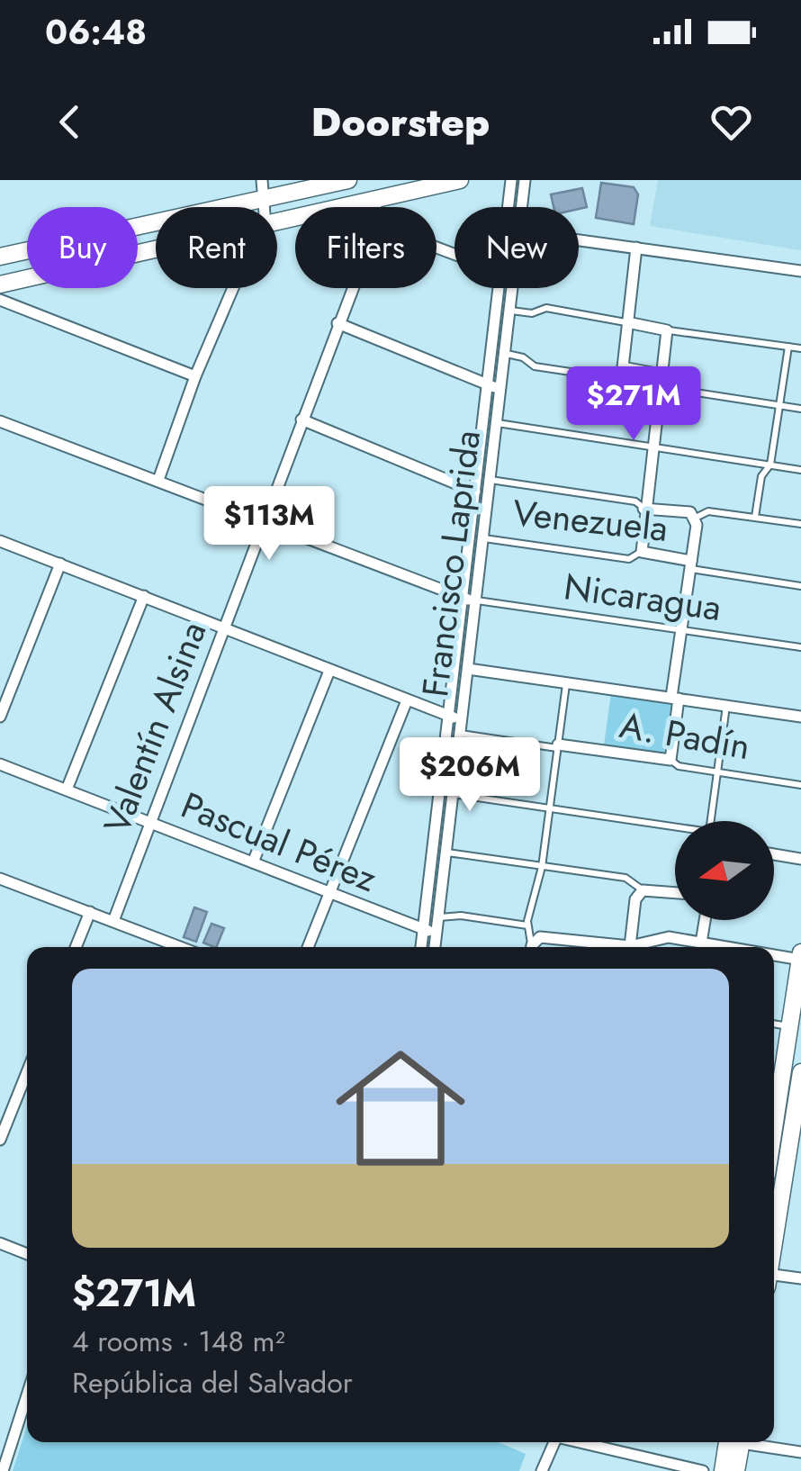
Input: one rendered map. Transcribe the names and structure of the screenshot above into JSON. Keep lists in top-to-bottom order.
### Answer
{
  "streets": {
    "street": [
      "Venezuela",
      "Francisco Laprida",
      "Valentín Alsina",
      "A. Padín",
      "Pascual Pérez"
    ],
    "lane": ["Nicaragua"]
  },
  "crossings": [
    ["Venezuela", "Francisco Laprida"],
    ["Francisco Laprida", "Nicaragua"],
    ["Francisco Laprida", "A. Padín"],
    ["Francisco Laprida", "Pascual Pérez"],
    ["Valentín Alsina", "Pascual Pérez"]
  ],
  "north": "left",
  "page": {
    "status": "06:48",
    "header": "Doorstep",
    "chip": [
      "Buy",
      "Rent",
      "Filters",
      "New"
    ],
    "price": ["$271M", "$113M", "$206M"],
    "list": [
      {
        "name": "$271M",
        "note": "4 rooms · 148 m² · República del Salvador"
      }
    ]
  }
}
